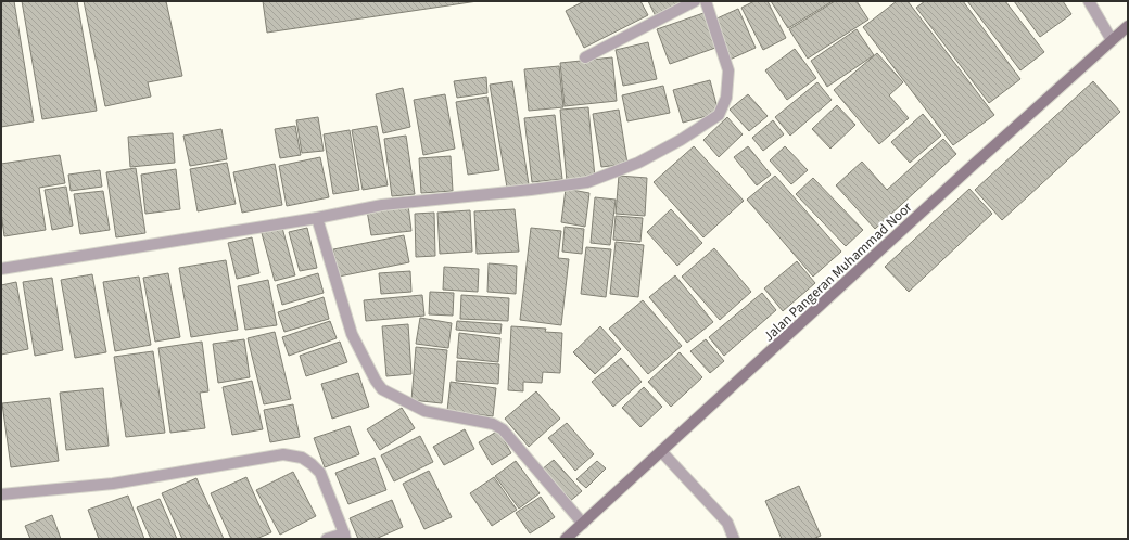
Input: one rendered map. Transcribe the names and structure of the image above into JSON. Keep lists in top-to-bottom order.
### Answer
{
  "streets": {
    "main road": ["Jalan Pangeran Muhammad Noor"]
  }
}
